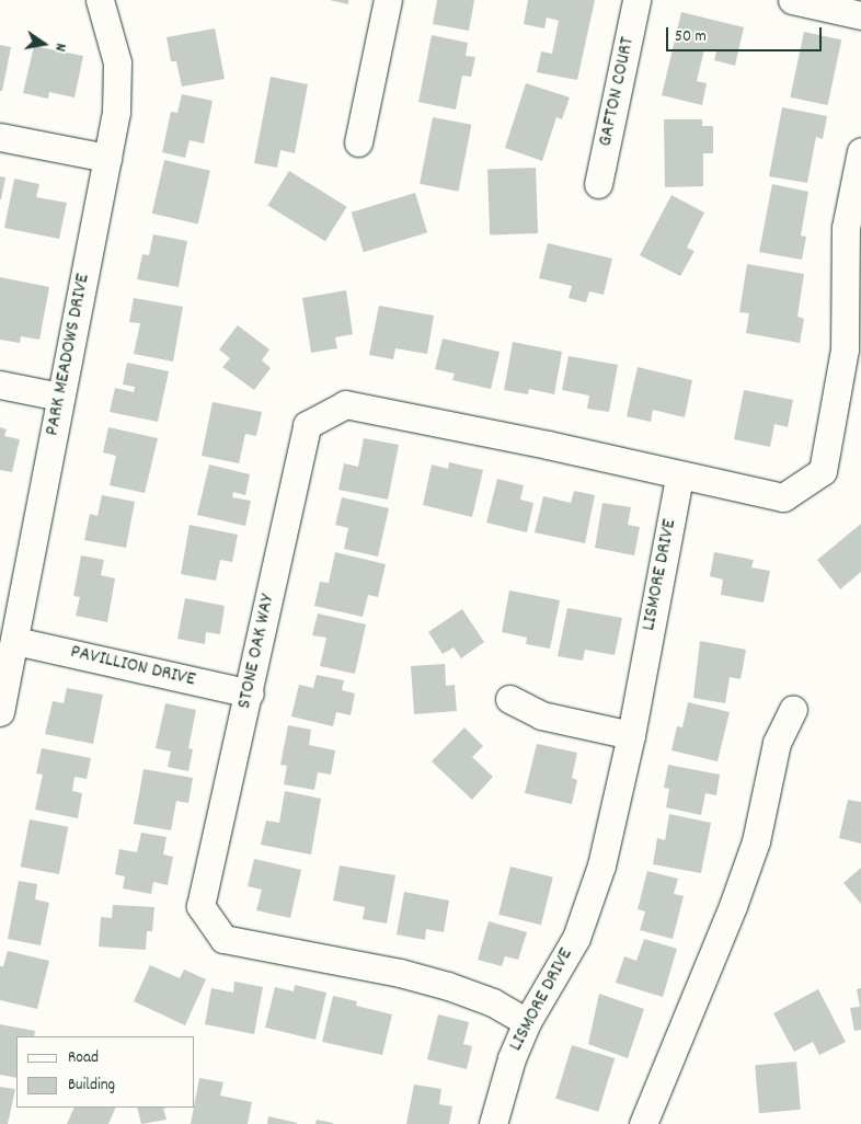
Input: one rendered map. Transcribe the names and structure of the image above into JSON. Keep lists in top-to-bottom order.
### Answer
{
  "streets": {
    "street": [
      "GAFTON COURT",
      "PARK MEADOWS DRIVE",
      "LISMORE DRIVE",
      "STONE OAK WAY",
      "PAVILLION DRIVE"
    ]
  },
  "crossings": [
    ["PARK MEADOWS DRIVE", "PAVILLION DRIVE"],
    ["LISMORE DRIVE", "STONE OAK WAY"],
    ["STONE OAK WAY", "PAVILLION DRIVE"]
  ],
  "legend": ["Road", "Building"],
  "scale_bar": "50 m",
  "north": "right"
}
